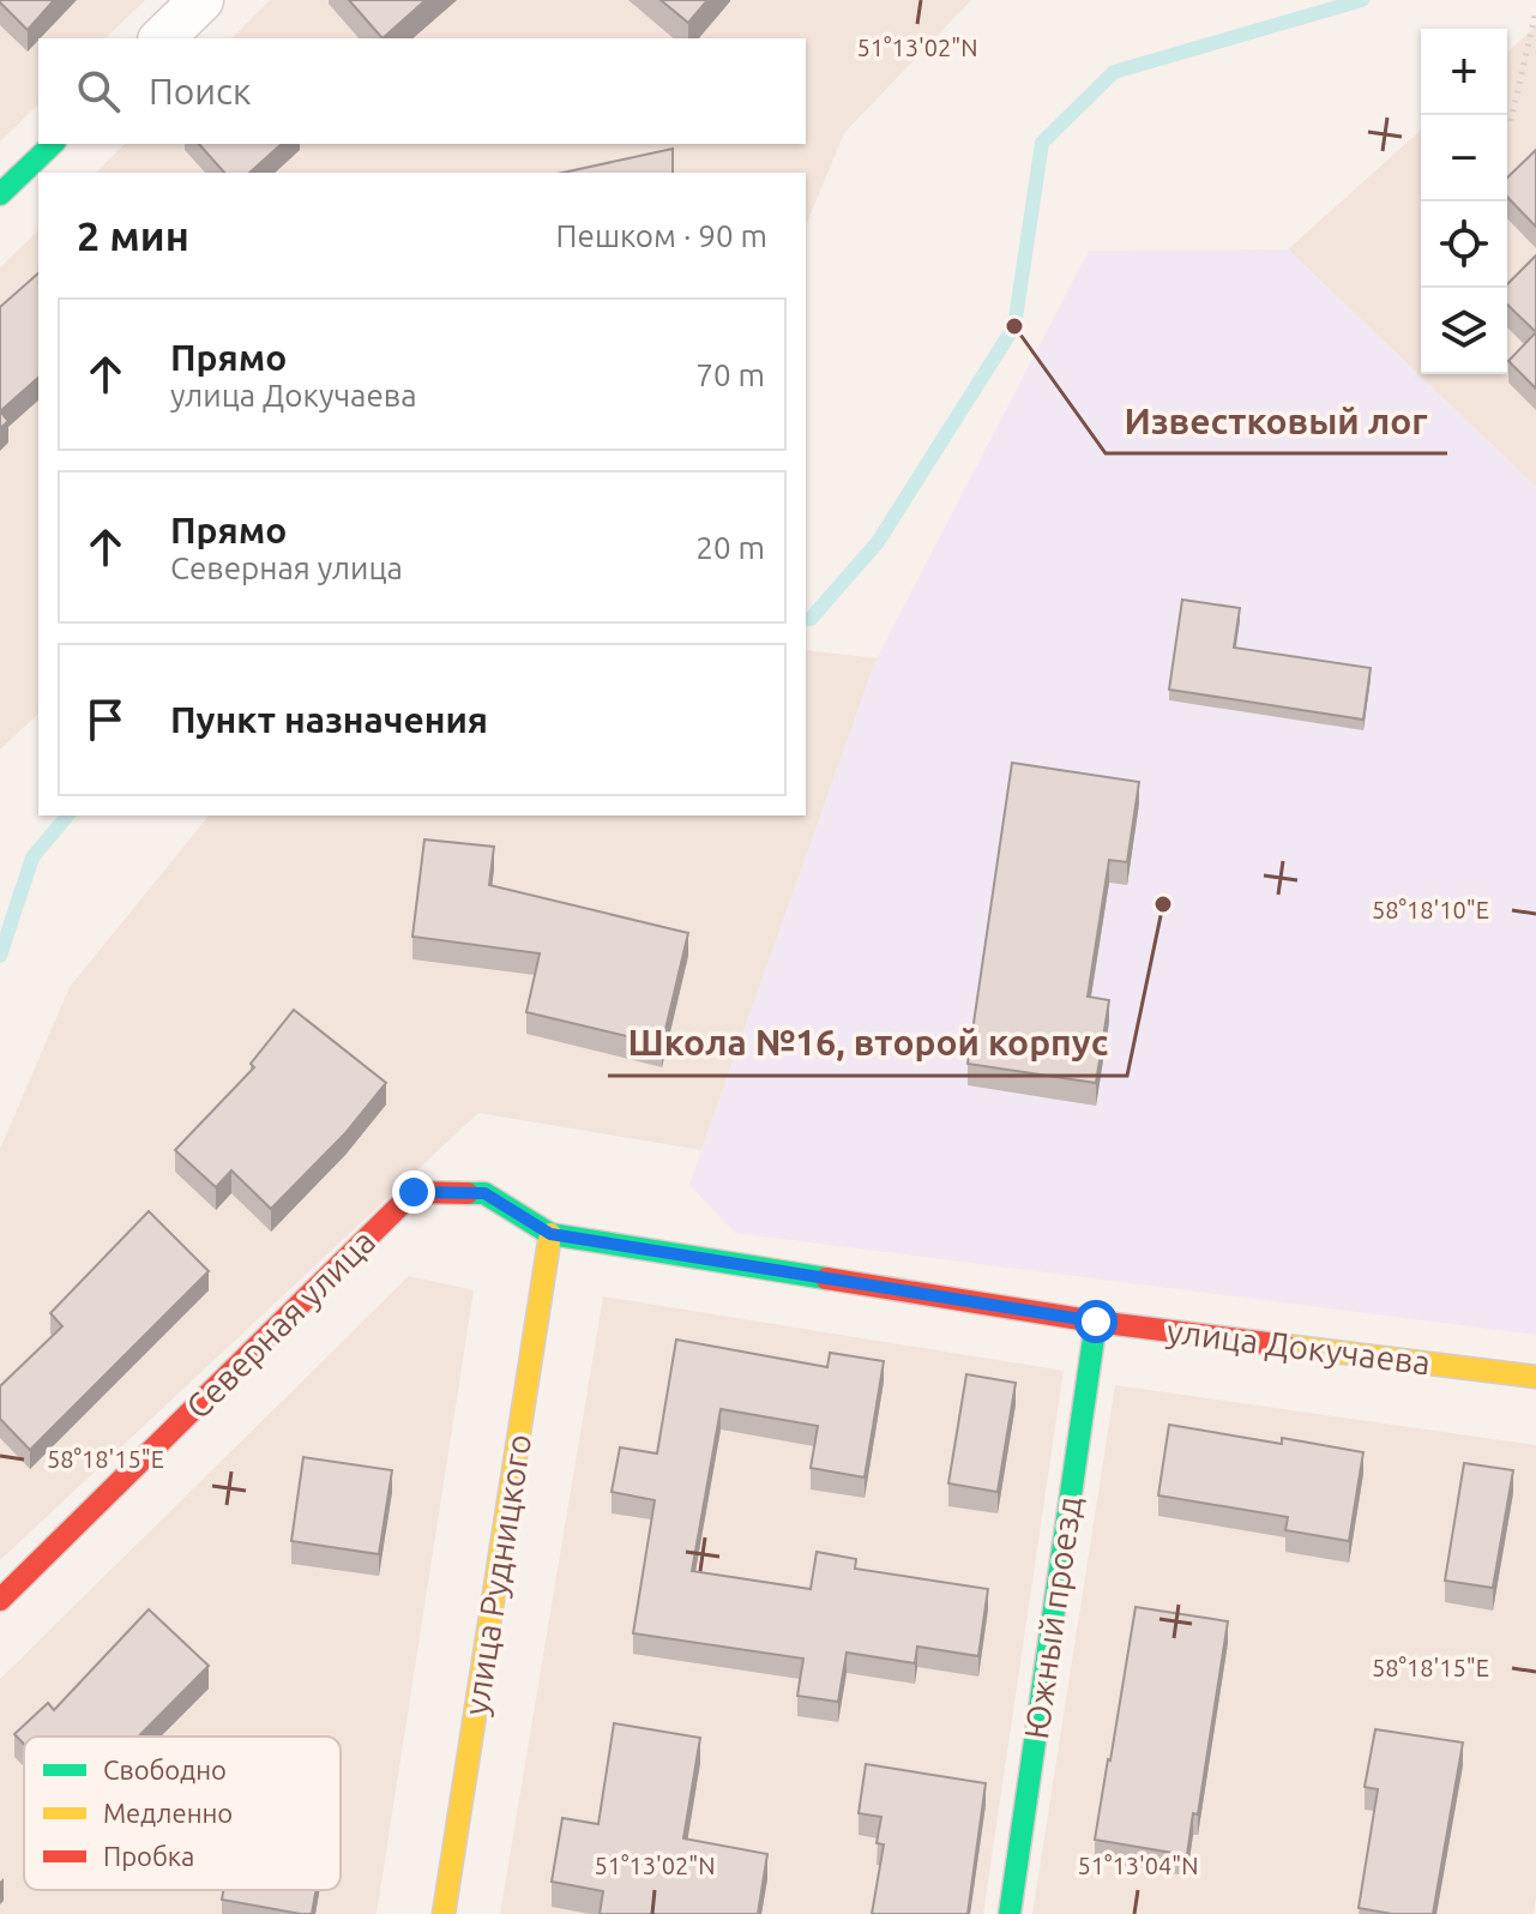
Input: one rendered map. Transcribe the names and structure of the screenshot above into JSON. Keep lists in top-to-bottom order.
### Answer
{
  "streets": {
    "street": [
      "Северная улица",
      "улица Докучаева",
      "улица Рудницкого",
      "Южный проезд"
    ]
  },
  "crossings": [
    ["Северная улица", "улица Докучаева"],
    ["Северная улица", "улица Рудницкого"],
    ["улица Докучаева", "улица Рудницкого"],
    ["улица Докучаева", "Южный проезд"]
  ],
  "places": ["Известковый лог", "Школа №16, второй корпус"],
  "legend": ["Свободно", "Медленно", "Пробка"],
  "page": {
    "map_buttons": ["+", "−"],
    "search": "Поиск",
    "heading": ["2 мин", "Пешком · 90 m"],
    "list": [
      ["Прямо", "улица Докучаева", "70 m"],
      ["Прямо", "Северная улица", "20 m"],
      "Пункт назначения"
    ]
  },
  "coordinates": [
    "51°13'02\"N",
    "58°18'10\"E",
    "58°18'15\"E",
    "51°13'04\"N"
  ]
}
